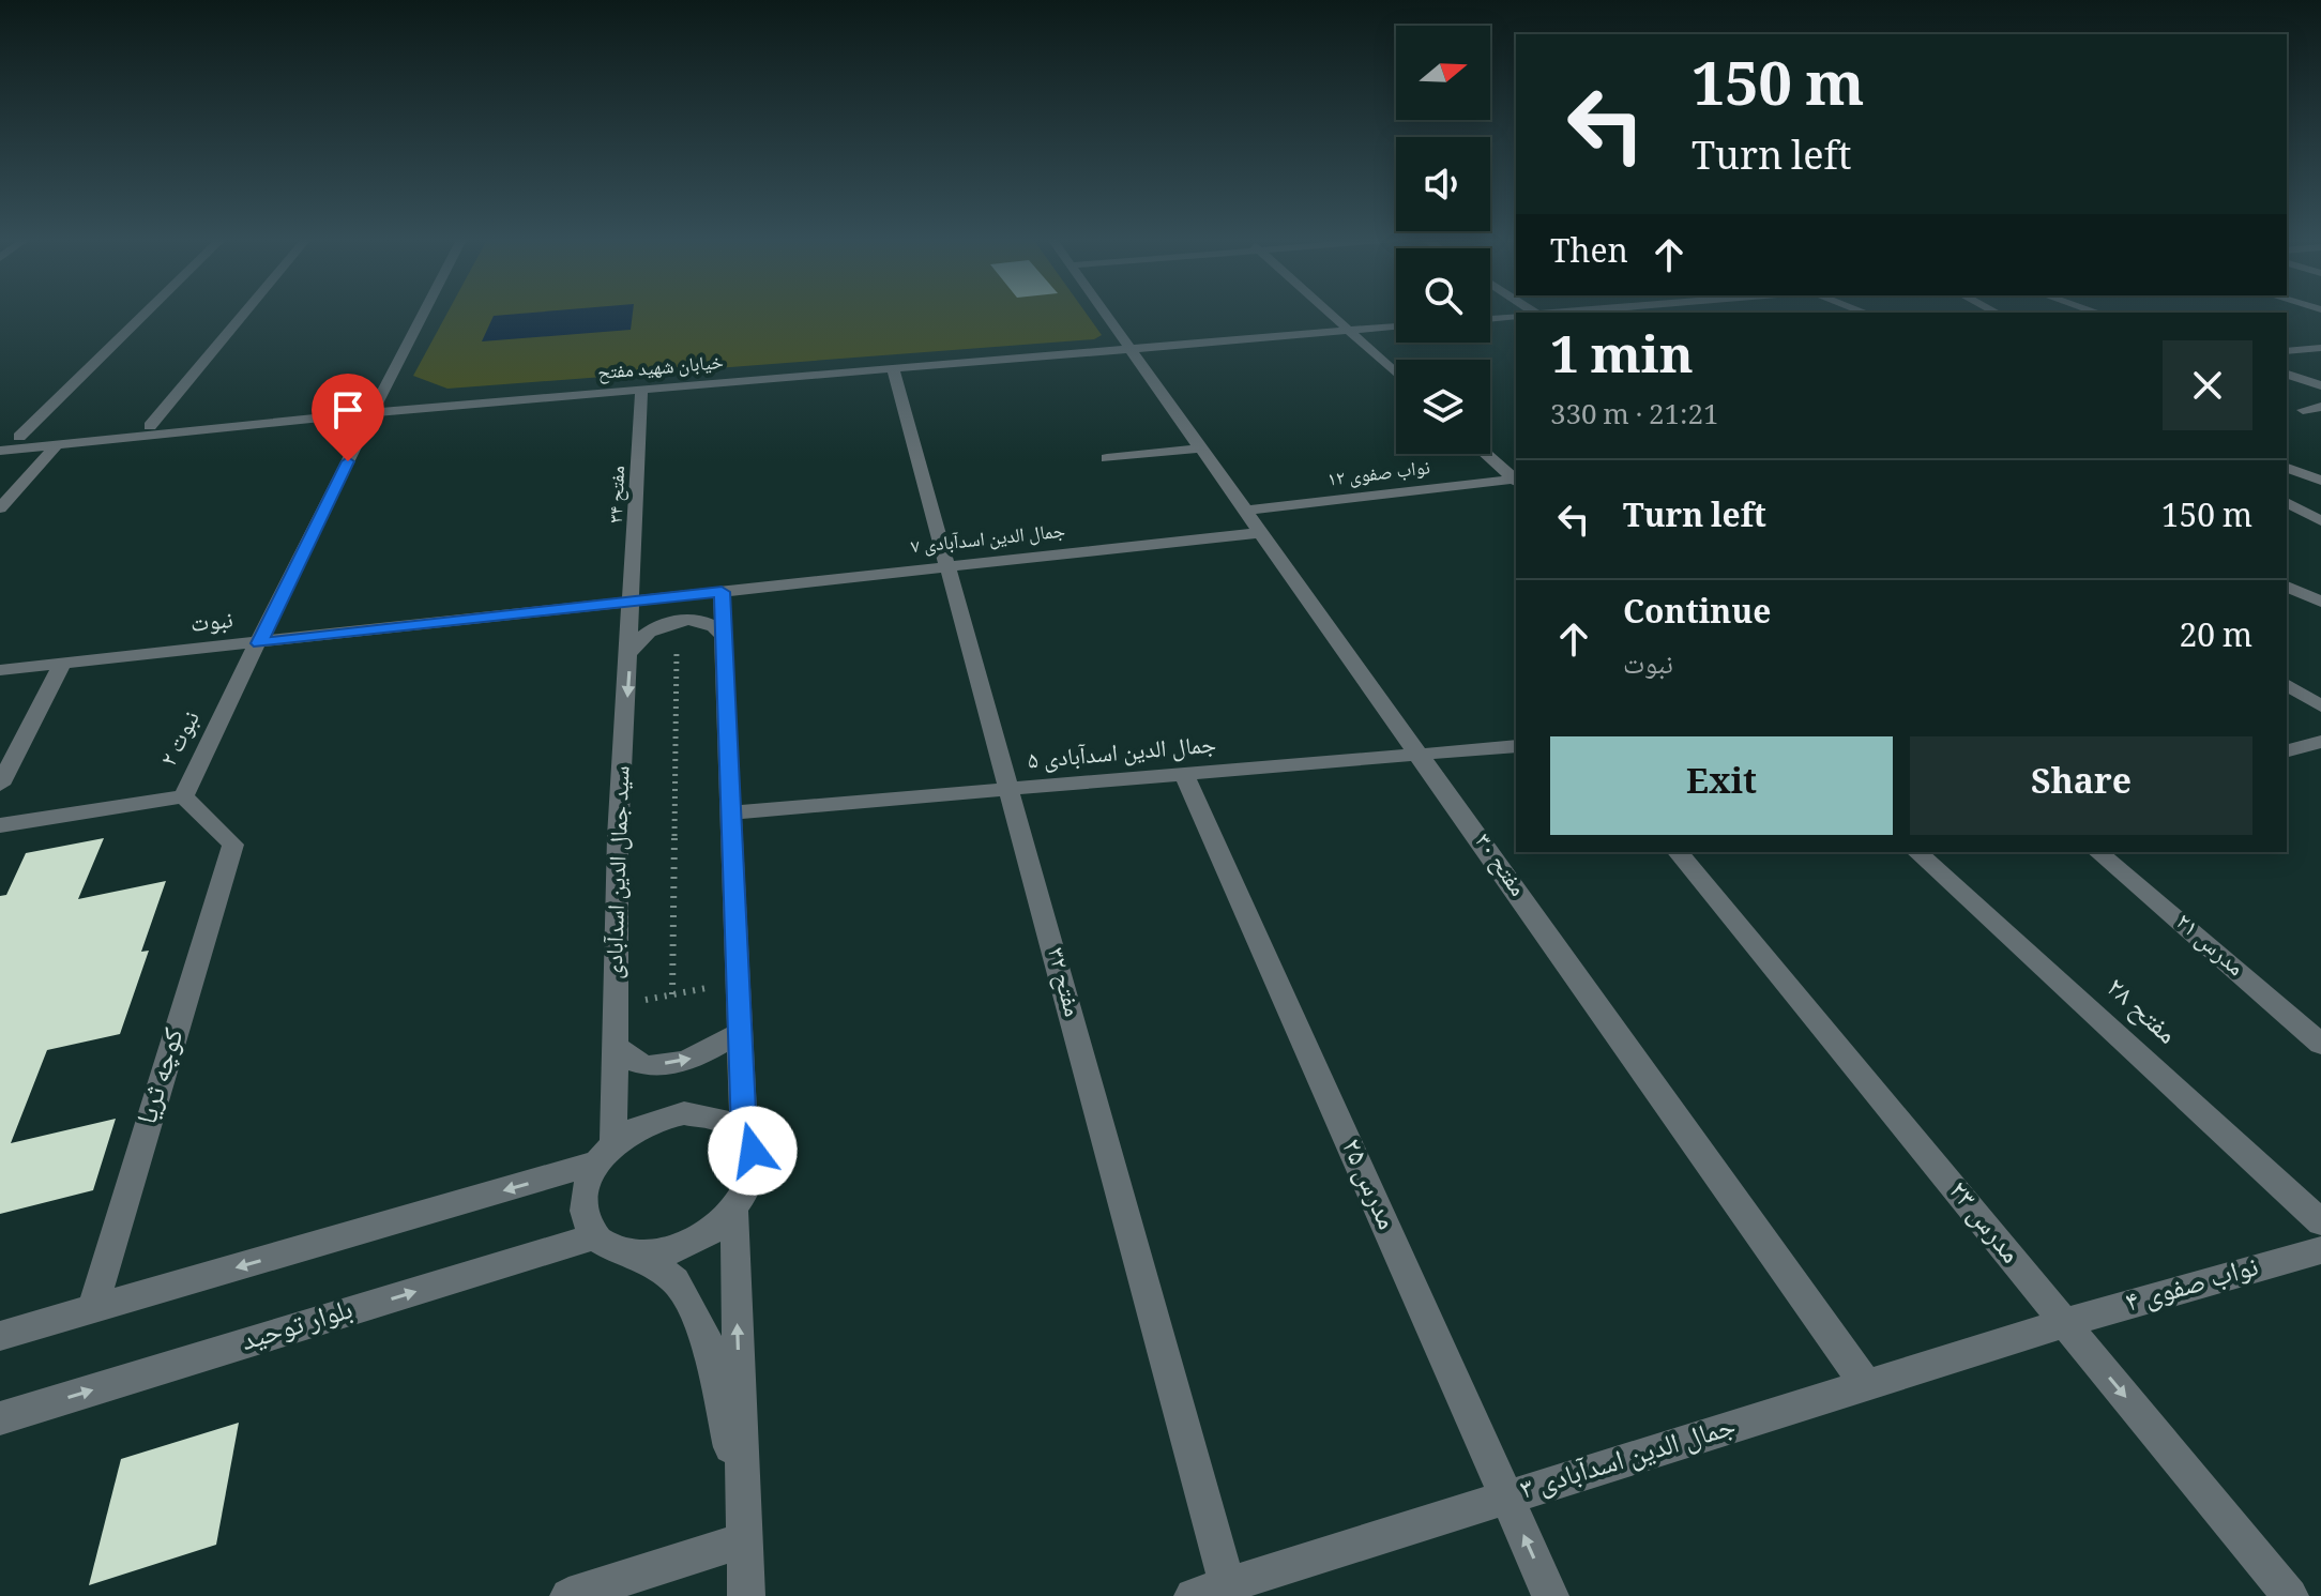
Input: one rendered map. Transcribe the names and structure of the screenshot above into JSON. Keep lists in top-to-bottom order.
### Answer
{
  "streets": {
    "street": [
      "خیابان شهید مفتح",
      "نواب صفوی ۱۲",
      "مفتح ۳۴",
      "جمال الدین اسدآبادی ۷",
      "نبوت",
      "نبوت ۲",
      "جمال الدین اسدآبادی ۵",
      "مفتح ۳۰",
      "سید جمال الدین اسدآبادی",
      "مدرس ۲۱",
      "مفتح ۳۲",
      "مفتح ۲۸",
      "کوچه ثریا",
      "مدرس ۲۵",
      "مدرس ۲۳",
      "نواب صفوی ۴",
      "بلوار توحید",
      "جمال الدین اسدآبادی ۳"
    ]
  },
  "crossings": [
    ["خیابان شهید مفتح", "مفتح ۳۴"],
    ["خیابان شهید مفتح", "نبوت ۲"],
    ["خیابان شهید مفتح", "مفتح ۳۰"],
    ["خیابان شهید مفتح", "مفتح ۳۲"],
    ["نواب صفوی ۱۲", "مفتح ۳۰"],
    ["مفتح ۳۴", "جمال الدین اسدآبادی ۷"],
    ["مفتح ۳۴", "نبوت"],
    ["مفتح ۳۴", "سید جمال الدین اسدآبادی"],
    ["جمال الدین اسدآبادی ۷", "نبوت"],
    ["جمال الدین اسدآبادی ۷", "مفتح ۳۰"],
    ["جمال الدین اسدآبادی ۷", "سید جمال الدین اسدآبادی"],
    ["جمال الدین اسدآبادی ۷", "مفتح ۳۲"],
    ["نبوت", "نبوت ۲"],
    ["نبوت", "سید جمال الدین اسدآبادی"],
    ["نبوت ۲", "کوچه ثریا"],
    ["جمال الدین اسدآبادی ۵", "مفتح ۳۰"],
    ["جمال الدین اسدآبادی ۵", "مفتح ۳۲"],
    ["جمال الدین اسدآبادی ۵", "مدرس ۲۵"],
    ["مفتح ۳۰", "جمال الدین اسدآبادی ۳"],
    ["سید جمال الدین اسدآبادی", "بلوار توحید"],
    ["مفتح ۳۲", "جمال الدین اسدآبادی ۳"],
    ["مدرس ۲۵", "جمال الدین اسدآبادی ۳"],
    ["مدرس ۲۳", "نواب صفوی ۴"],
    ["مدرس ۲۳", "جمال الدین اسدآبادی ۳"],
    ["نواب صفوی ۴", "جمال الدین اسدآبادی ۳"]
  ],
  "one_way": ["مدرس ۲۳"],
  "north": "right",
  "page": {
    "turn": ["150 m", "Turn left"],
    "then": "Then",
    "heading": ["1 min", "330 m · 21:21"],
    "list": [
      {
        "name": "Turn left",
        "value": "150 m"
      },
      {
        "name": "Continue",
        "note": "نبوت",
        "value": "20 m"
      }
    ],
    "buttons": ["Exit", "Share"]
  }
}
